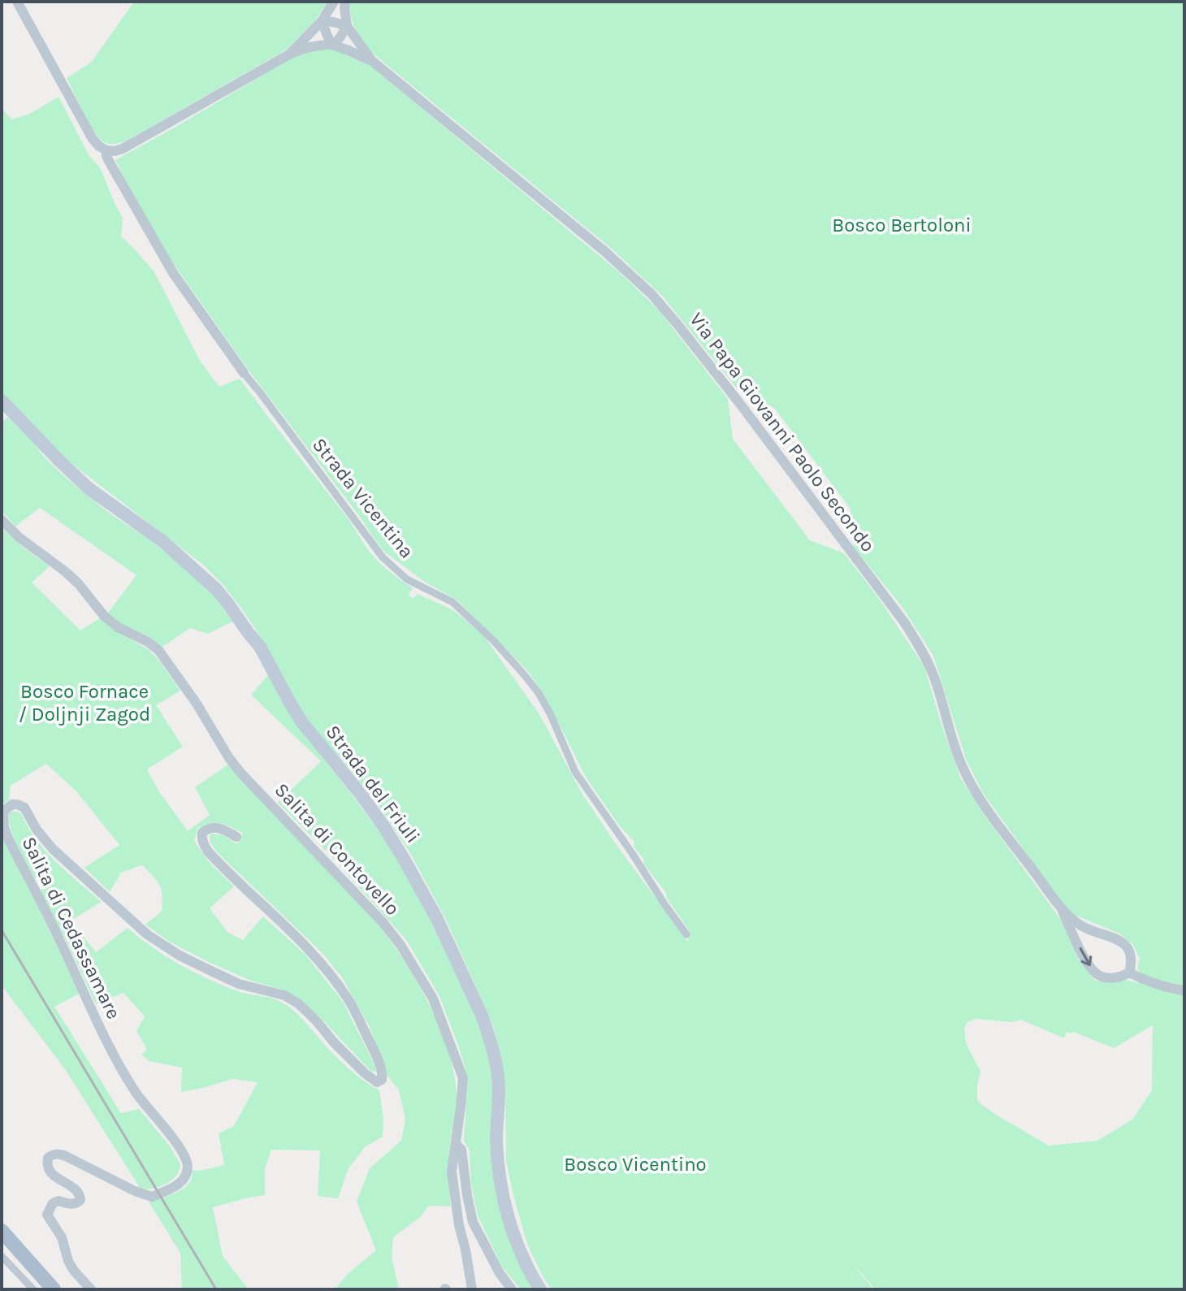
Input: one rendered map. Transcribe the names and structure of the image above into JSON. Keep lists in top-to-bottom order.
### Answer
{
  "streets": {
    "main road": ["Strada del Friuli"],
    "street": [
      "Via Papa Giovanni Paolo Secondo",
      "Strada Vicentina",
      "Salita di Contovello",
      "Salita di Cedassamare"
    ]
  },
  "parks": ["Bosco Bertoloni", "Bosco Fornace / Doljnji Zagod", "Bosco Vicentino"]
}
